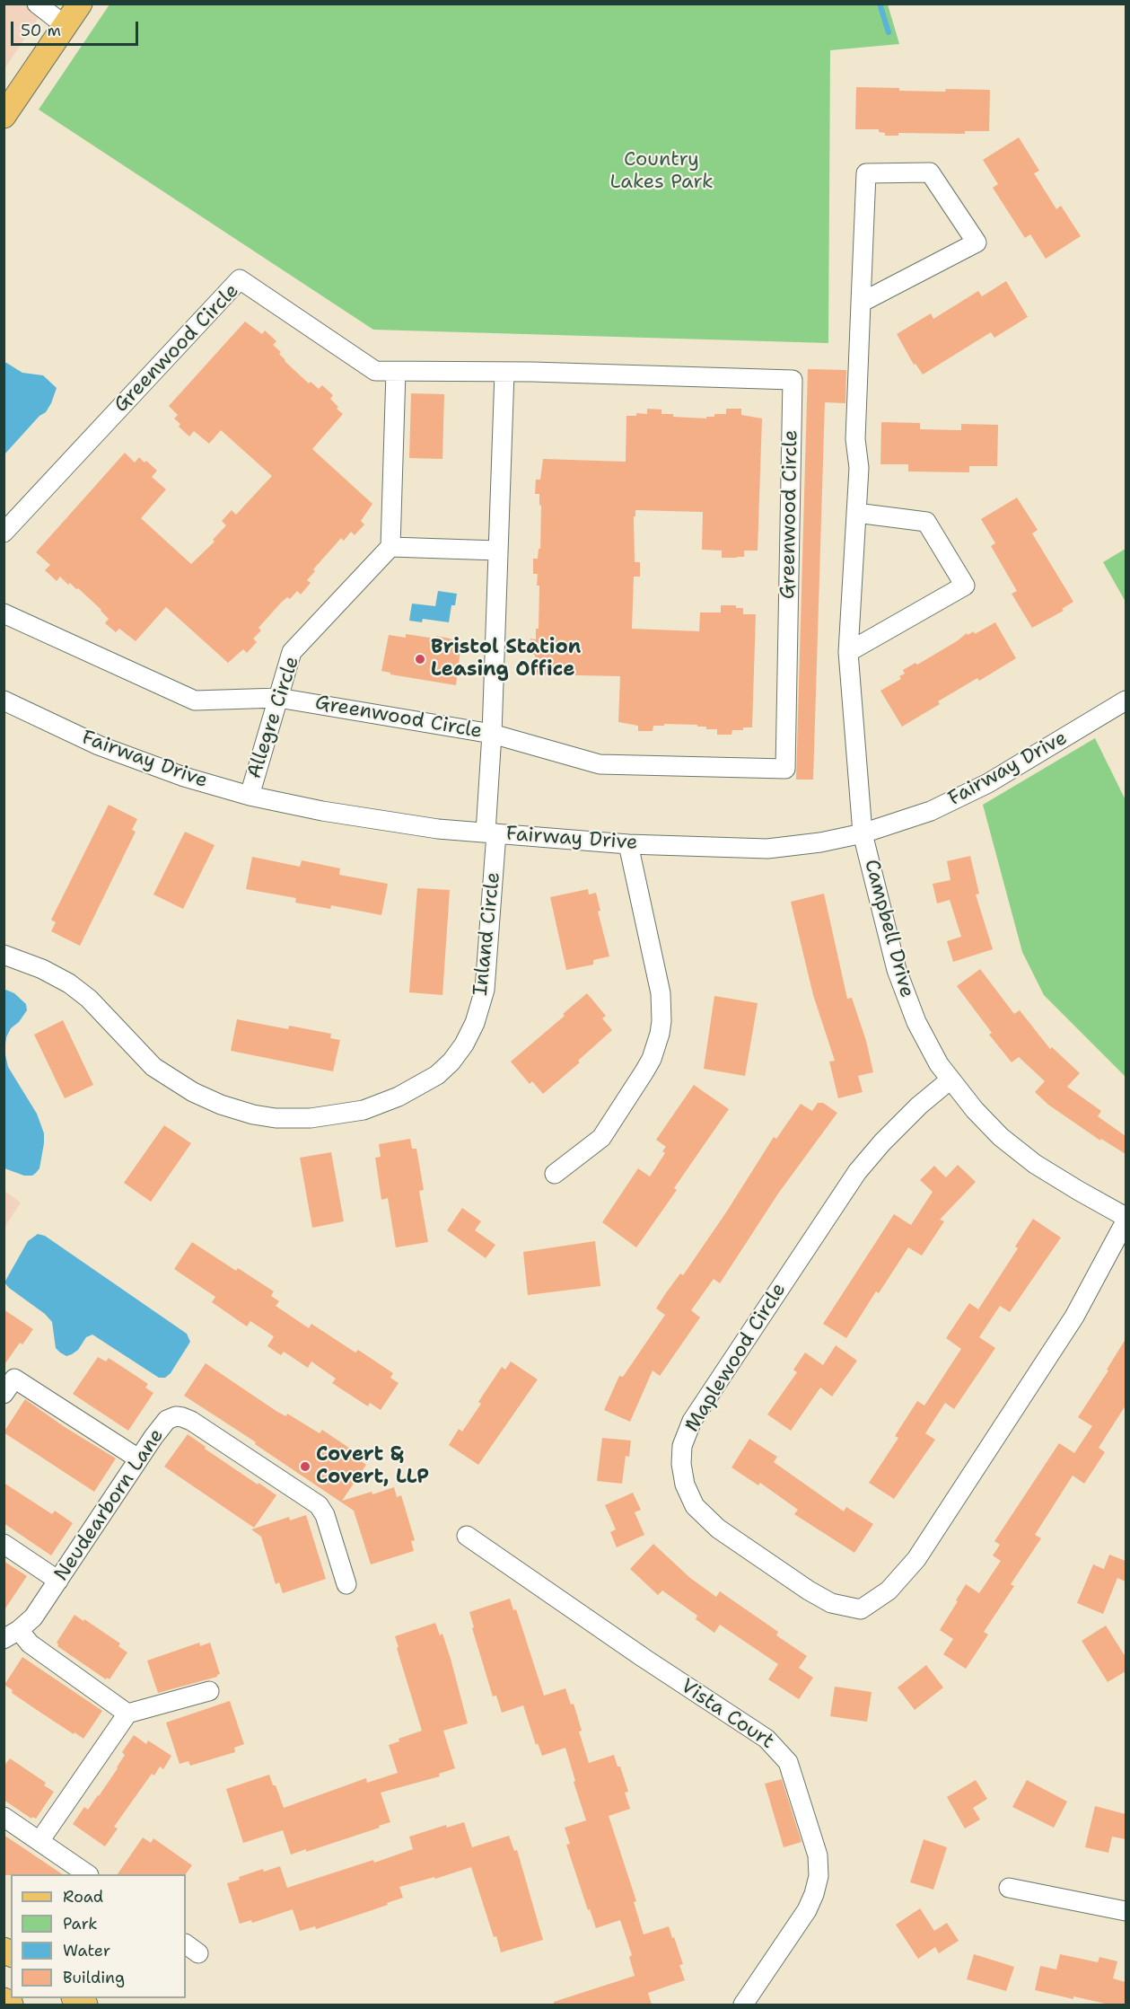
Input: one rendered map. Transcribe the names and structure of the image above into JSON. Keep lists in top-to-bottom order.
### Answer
{
  "streets": {
    "street": [
      "Greenwood Circle",
      "Allegre Circle",
      "Fairway Drive",
      "Campbell Drive",
      "Inland Circle",
      "Maplewood Circle",
      "Neudearborn Lane",
      "Vista Court"
    ]
  },
  "crossings": [
    ["Greenwood Circle", "Allegre Circle"],
    ["Allegre Circle", "Fairway Drive"],
    ["Fairway Drive", "Campbell Drive"],
    ["Fairway Drive", "Inland Circle"],
    ["Campbell Drive", "Maplewood Circle"]
  ],
  "parks": ["Country Lakes Park"],
  "places": ["Bristol Station Leasing Office", "Covert & Covert, LLP"],
  "legend": [
    "Road",
    "Park",
    "Water",
    "Building"
  ],
  "scale_bar": "50 m"
}
